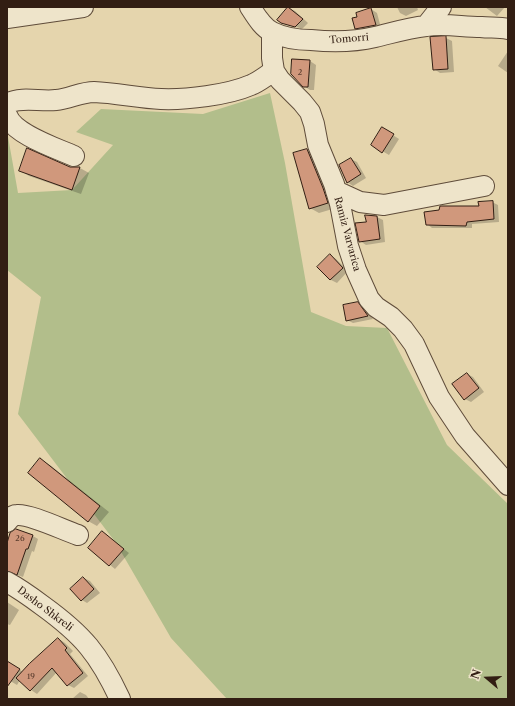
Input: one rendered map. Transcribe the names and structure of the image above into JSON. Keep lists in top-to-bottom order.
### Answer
{
  "streets": {
    "street": ["Tomorri", "Ramiz Varvarica", "Dasho Shkreli"]
  },
  "house_numbers": ["2", "26", "19"],
  "north": "left"
}
